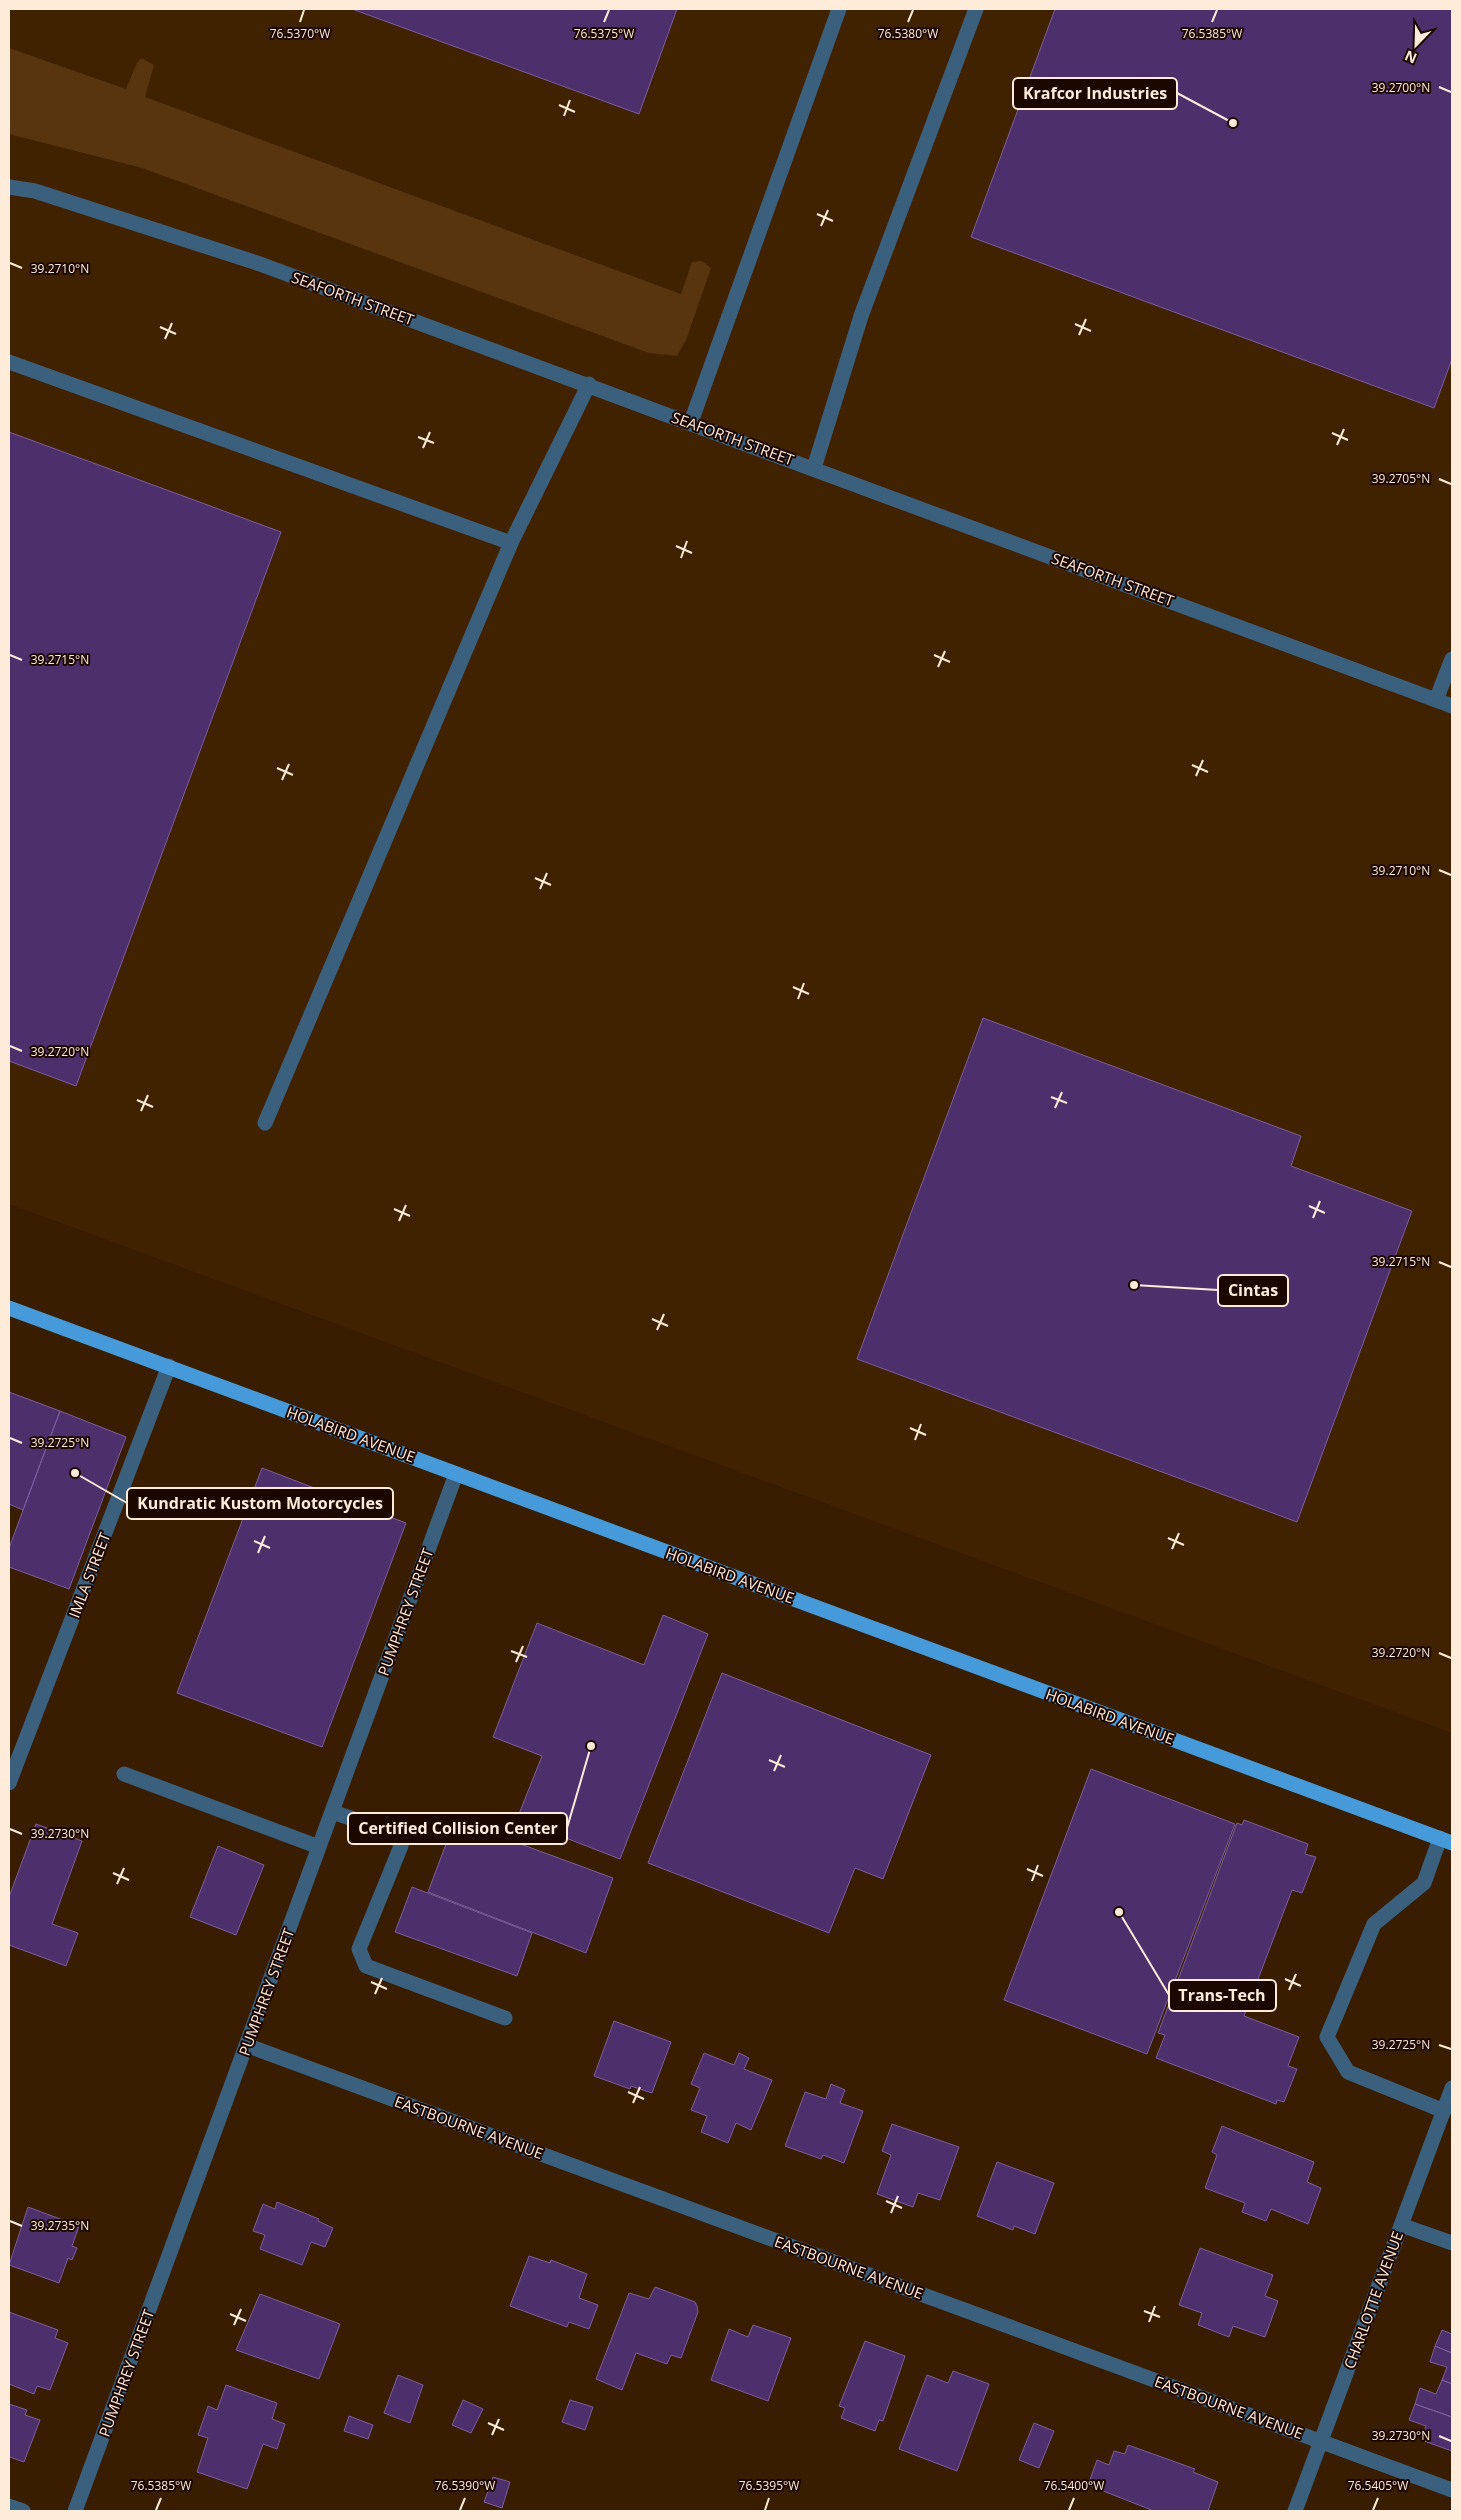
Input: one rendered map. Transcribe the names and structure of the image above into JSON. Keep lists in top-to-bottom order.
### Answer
{
  "streets": {
    "main road": ["HOLABIRD AVENUE"],
    "street": [
      "SEAFORTH STREET",
      "IMLA STREET",
      "PUMPHREY STREET",
      "EASTBOURNE AVENUE",
      "CHARLOTTE AVENUE"
    ]
  },
  "crossings": [
    ["HOLABIRD AVENUE", "IMLA STREET"],
    ["HOLABIRD AVENUE", "PUMPHREY STREET"],
    ["PUMPHREY STREET", "EASTBOURNE AVENUE"],
    ["EASTBOURNE AVENUE", "CHARLOTTE AVENUE"]
  ],
  "places": [
    "Krafcor Industries",
    "Cintas",
    "Kundratic Kustom Motorcycles",
    "Certified Collision Center",
    "Trans-Tech"
  ],
  "north": "bottom left",
  "coordinates": [
    "76.5370°W",
    "76.5380°W",
    "76.5375°W",
    "76.5385°W",
    "39.2700°N",
    "39.2710°N",
    "39.2705°N",
    "39.2715°N",
    "39.2720°N",
    "39.2725°N",
    "39.2730°N",
    "39.2735°N",
    "76.5390°W",
    "76.5395°W",
    "76.5400°W",
    "76.5405°W"
  ]
}
